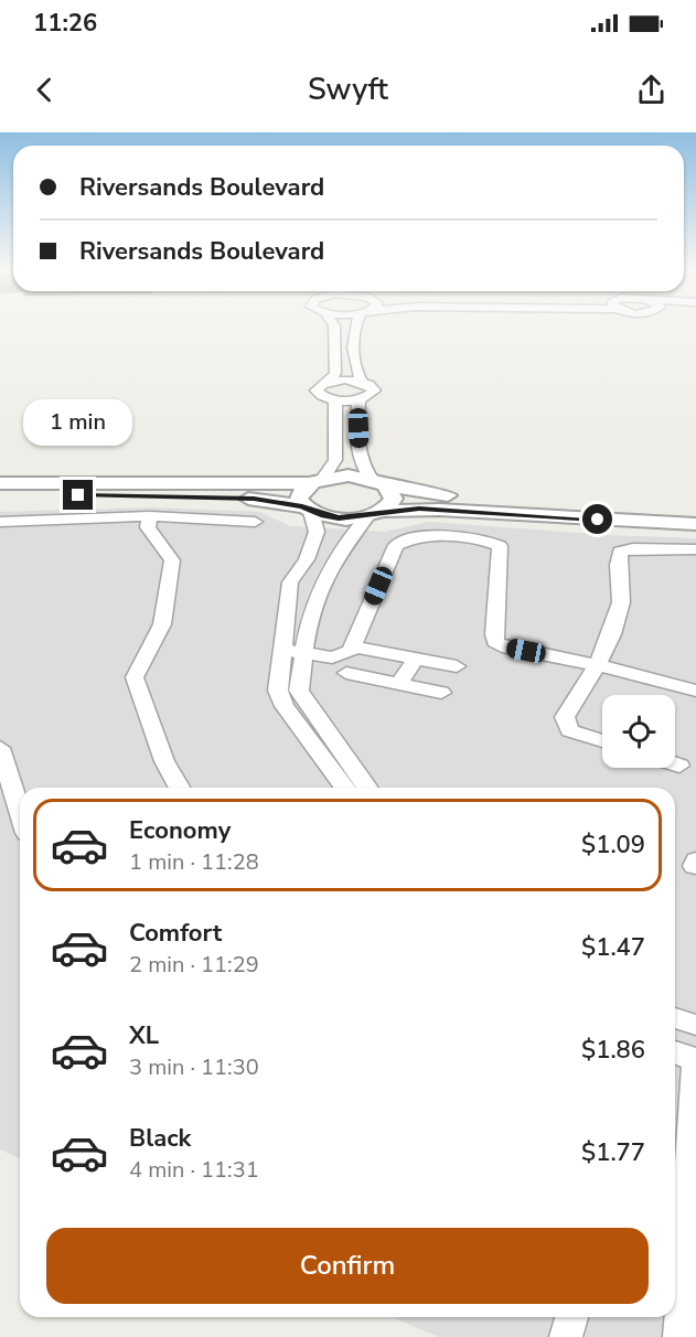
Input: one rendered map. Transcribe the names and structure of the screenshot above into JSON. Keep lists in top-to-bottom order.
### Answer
{
  "page": {
    "status": "11:26",
    "header": "Swyft",
    "banner": ["Riversands Boulevard", "Riversands Boulevard"],
    "bubble": "1 min",
    "list": [
      {
        "name": "Economy",
        "note": "1 min · 11:28",
        "value": "$1.09"
      },
      {
        "name": "Comfort",
        "note": "2 min · 11:29",
        "value": "$1.47"
      },
      {
        "name": "XL",
        "note": "3 min · 11:30",
        "value": "$1.86"
      },
      {
        "name": "Black",
        "note": "4 min · 11:31",
        "value": "$1.77"
      }
    ],
    "buttons": "Confirm"
  }
}
